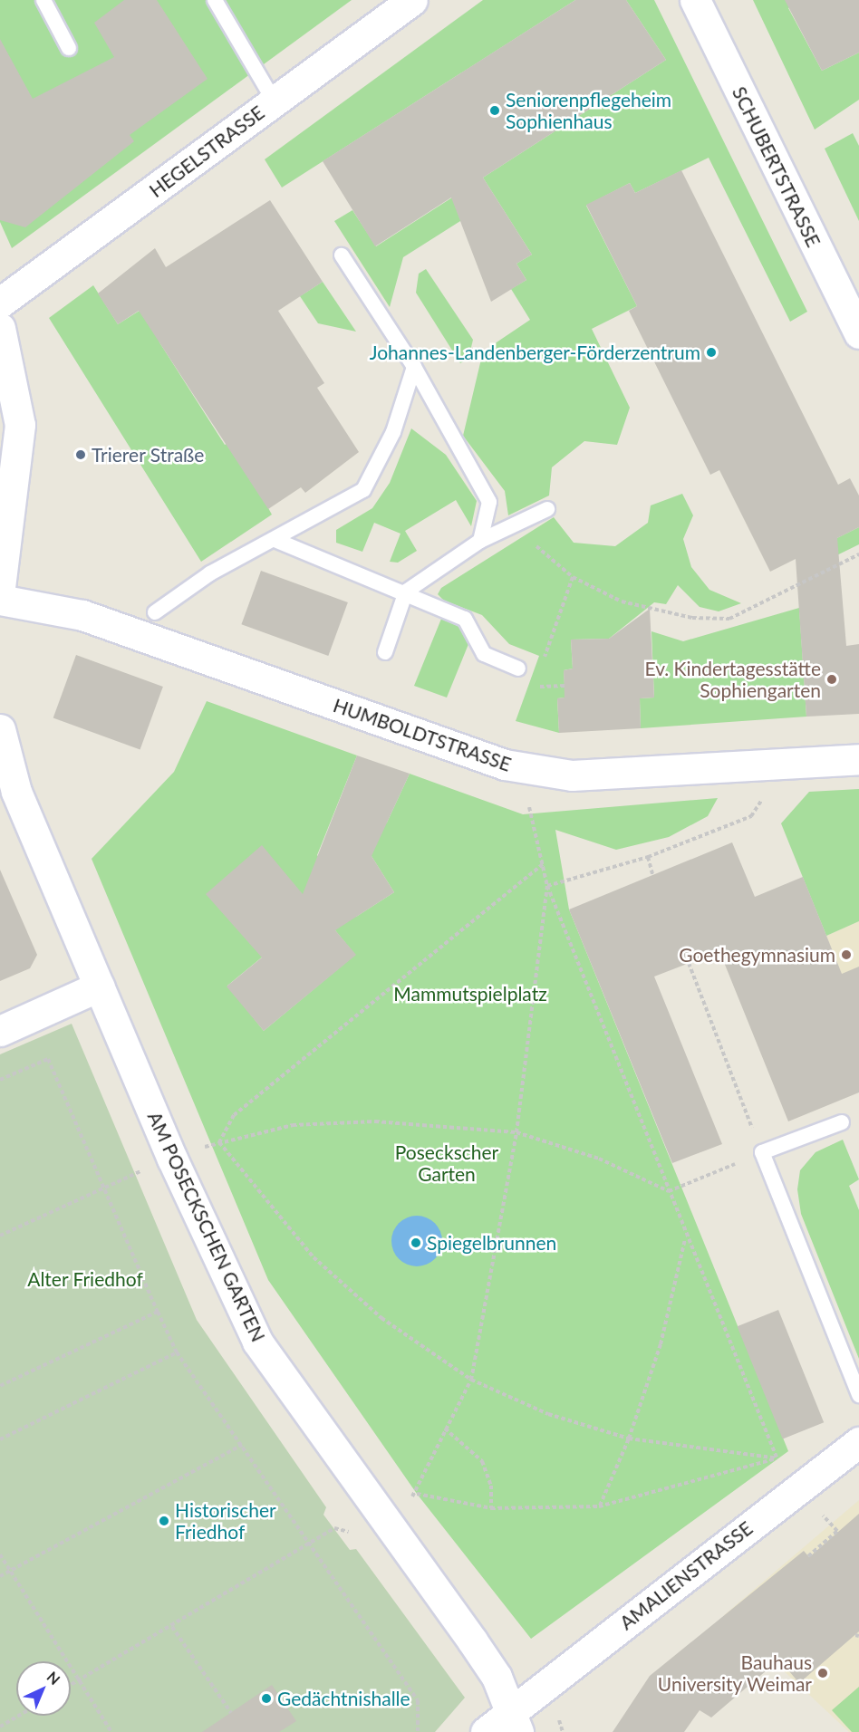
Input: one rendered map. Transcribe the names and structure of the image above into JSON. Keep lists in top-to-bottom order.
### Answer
{
  "streets": {
    "street": [
      "HEGELSTRASSE",
      "SCHUBERTSTRASSE",
      "HUMBOLDTSTRASSE",
      "AM POSECKSCHEN GARTEN",
      "AMALIENSTRASSE"
    ]
  },
  "crossings": [
    ["AM POSECKSCHEN GARTEN", "AMALIENSTRASSE"]
  ],
  "parks": ["Mammutspielplatz", "Poseckscher Garten", "Alter Friedhof"],
  "places": [
    "Seniorenpflegeheim Sophienhaus",
    "Johannes-Landenberger-Förderzentrum",
    "Trierer Straße",
    "Ev. Kindertagesstätte Sophiengarten",
    "Goethegymnasium",
    "Spiegelbrunnen",
    "Historischer Friedhof",
    "Bauhaus University Weimar",
    "Gedächtnishalle"
  ],
  "north": "top right"
}
